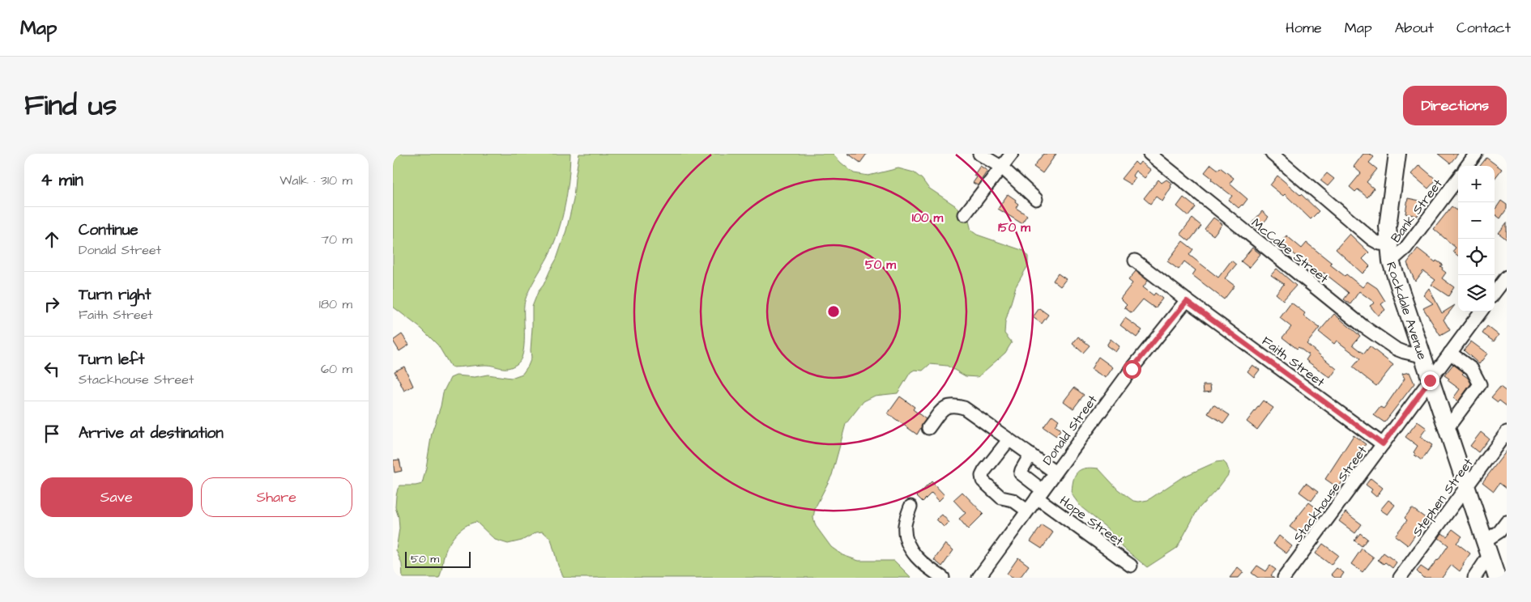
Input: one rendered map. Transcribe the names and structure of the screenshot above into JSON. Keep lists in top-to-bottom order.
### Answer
{
  "streets": {
    "main road": ["Rockdale Avenue"],
    "street": [
      "Bank Street",
      "McCabe Street",
      "Faith Street",
      "Donald Street",
      "Stackhouse Street",
      "Stephen Street",
      "Hope Street"
    ]
  },
  "crossings": [
    ["Bank Street", "Rockdale Avenue"],
    ["McCabe Street", "Rockdale Avenue"],
    ["Rockdale Avenue", "Stackhouse Street"],
    ["Rockdale Avenue", "Stephen Street"],
    ["Faith Street", "Donald Street"],
    ["Faith Street", "Stackhouse Street"],
    ["Donald Street", "Hope Street"]
  ],
  "scale_bar": "50 m",
  "page": {
    "header": "Map",
    "nav": [
      "Home",
      "Map",
      "About",
      "Contact"
    ],
    "title": "Find us",
    "buttons": [
      "Directions",
      ["Save", "Share"]
    ],
    "heading": ["4 min", "Walk · 310 m"],
    "map_buttons": ["+", "−"],
    "list": [
      ["Continue", "Donald Street", "70 m"],
      ["Turn right", "Faith Street", "180 m"],
      ["Turn left", "Stackhouse Street", "60 m"],
      "Arrive at destination"
    ],
    "scale": "50 m"
  },
  "rings": ["100 m", "150 m", "50 m"]
}
